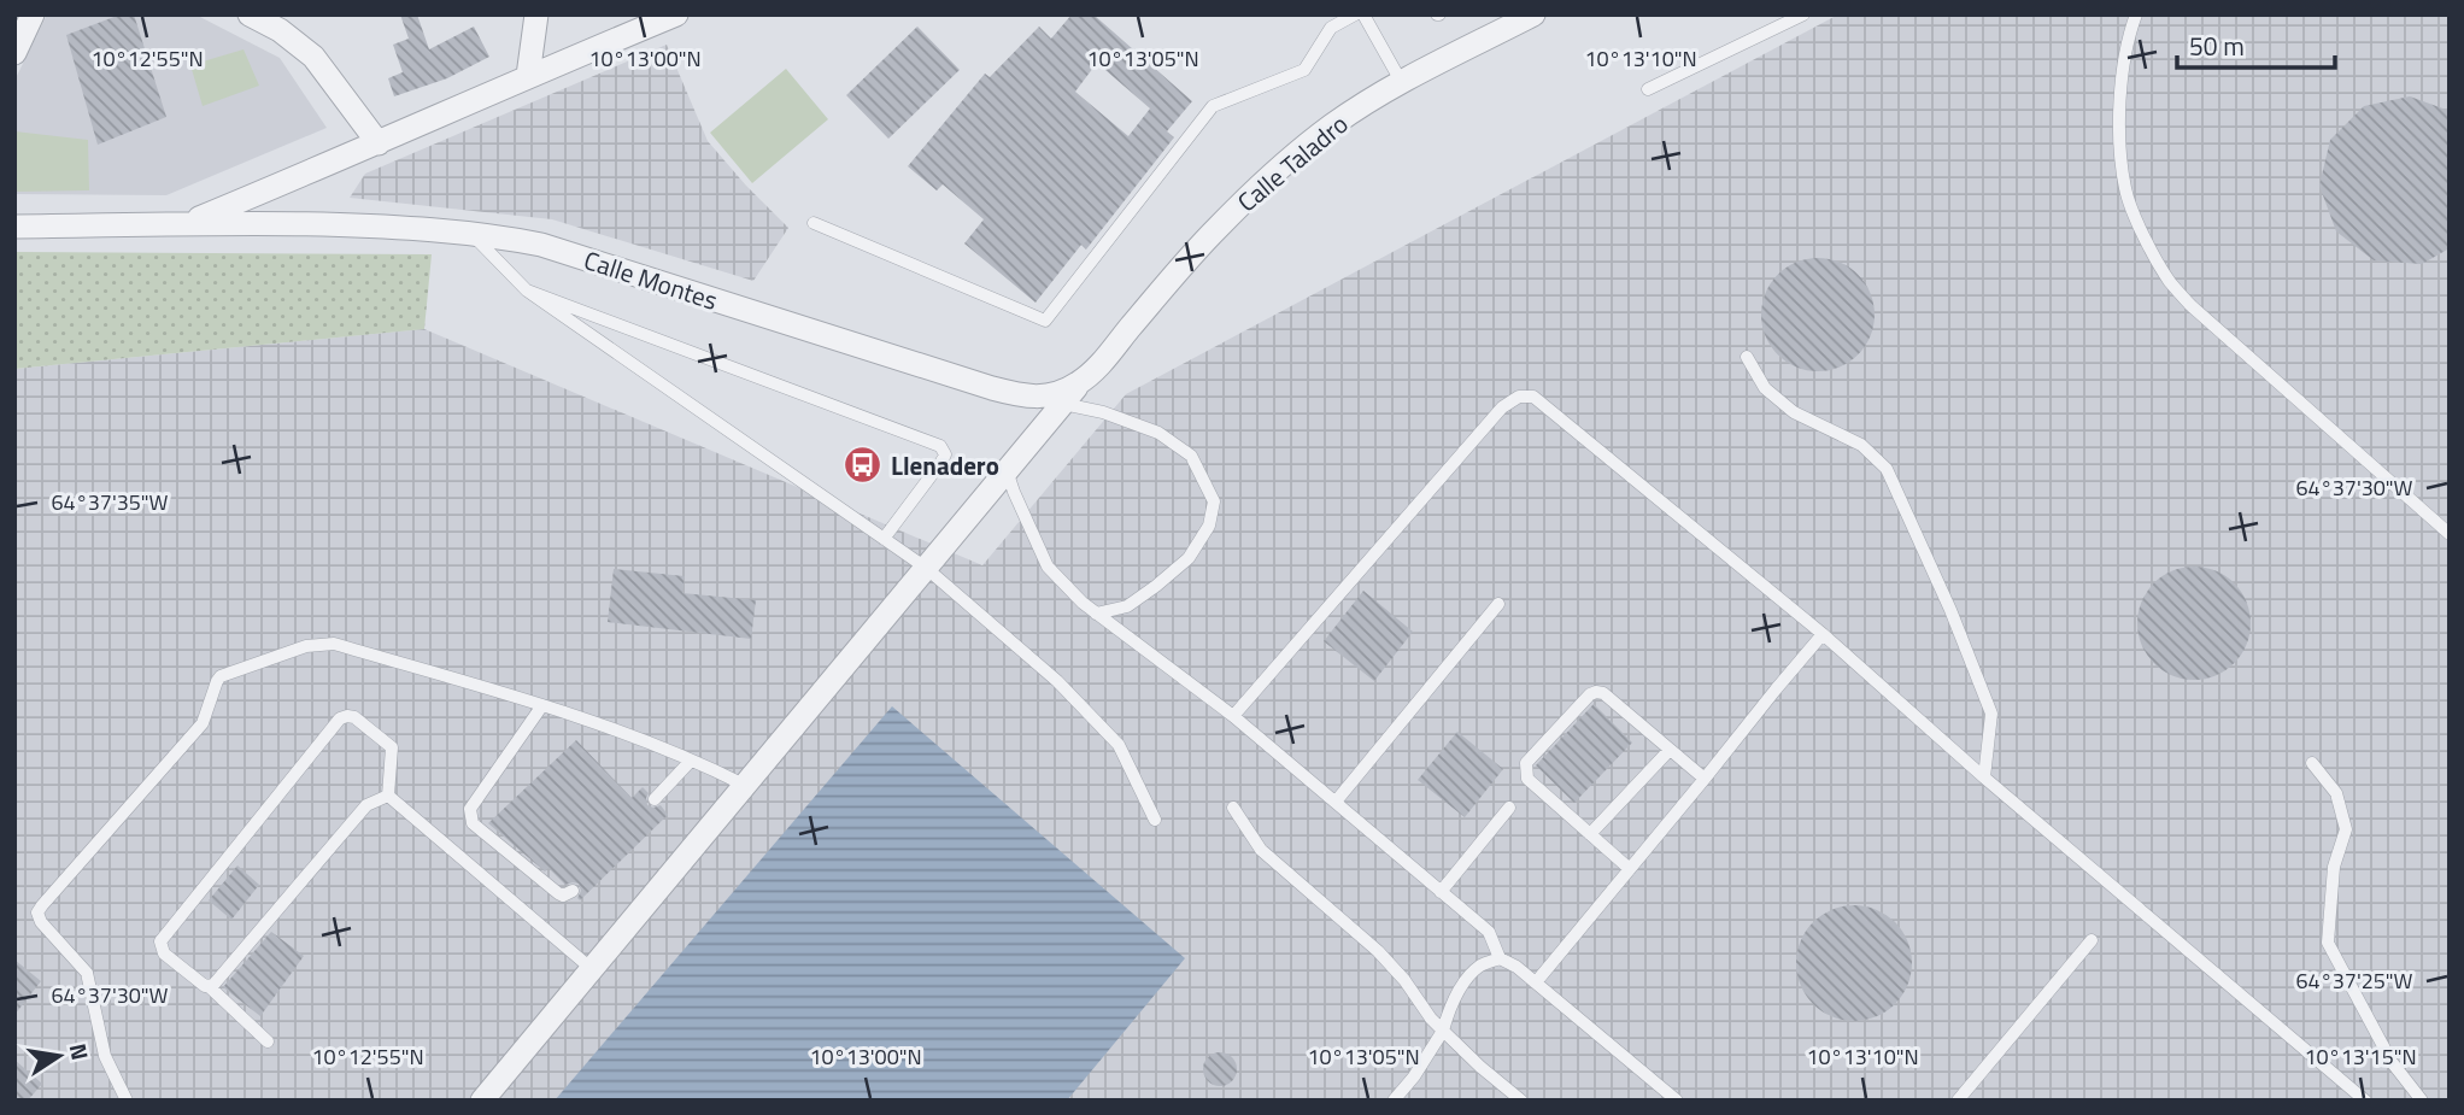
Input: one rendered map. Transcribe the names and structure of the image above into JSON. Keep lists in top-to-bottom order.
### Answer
{
  "streets": {
    "street": ["Calle Taladro", "Calle Montes"]
  },
  "crossings": [
    ["Calle Taladro", "Calle Montes"]
  ],
  "places": {
    "bus stop": ["Llenadero"]
  },
  "scale_bar": "50 m",
  "north": "right",
  "coordinates": [
    "10°12'55\"N",
    "10°13'00\"N",
    "10°13'05\"N",
    "10°13'10\"N",
    "64°37'30\"W",
    "64°37'35\"W",
    "64°37'25\"W",
    "10°13'15\"N"
  ]
}
